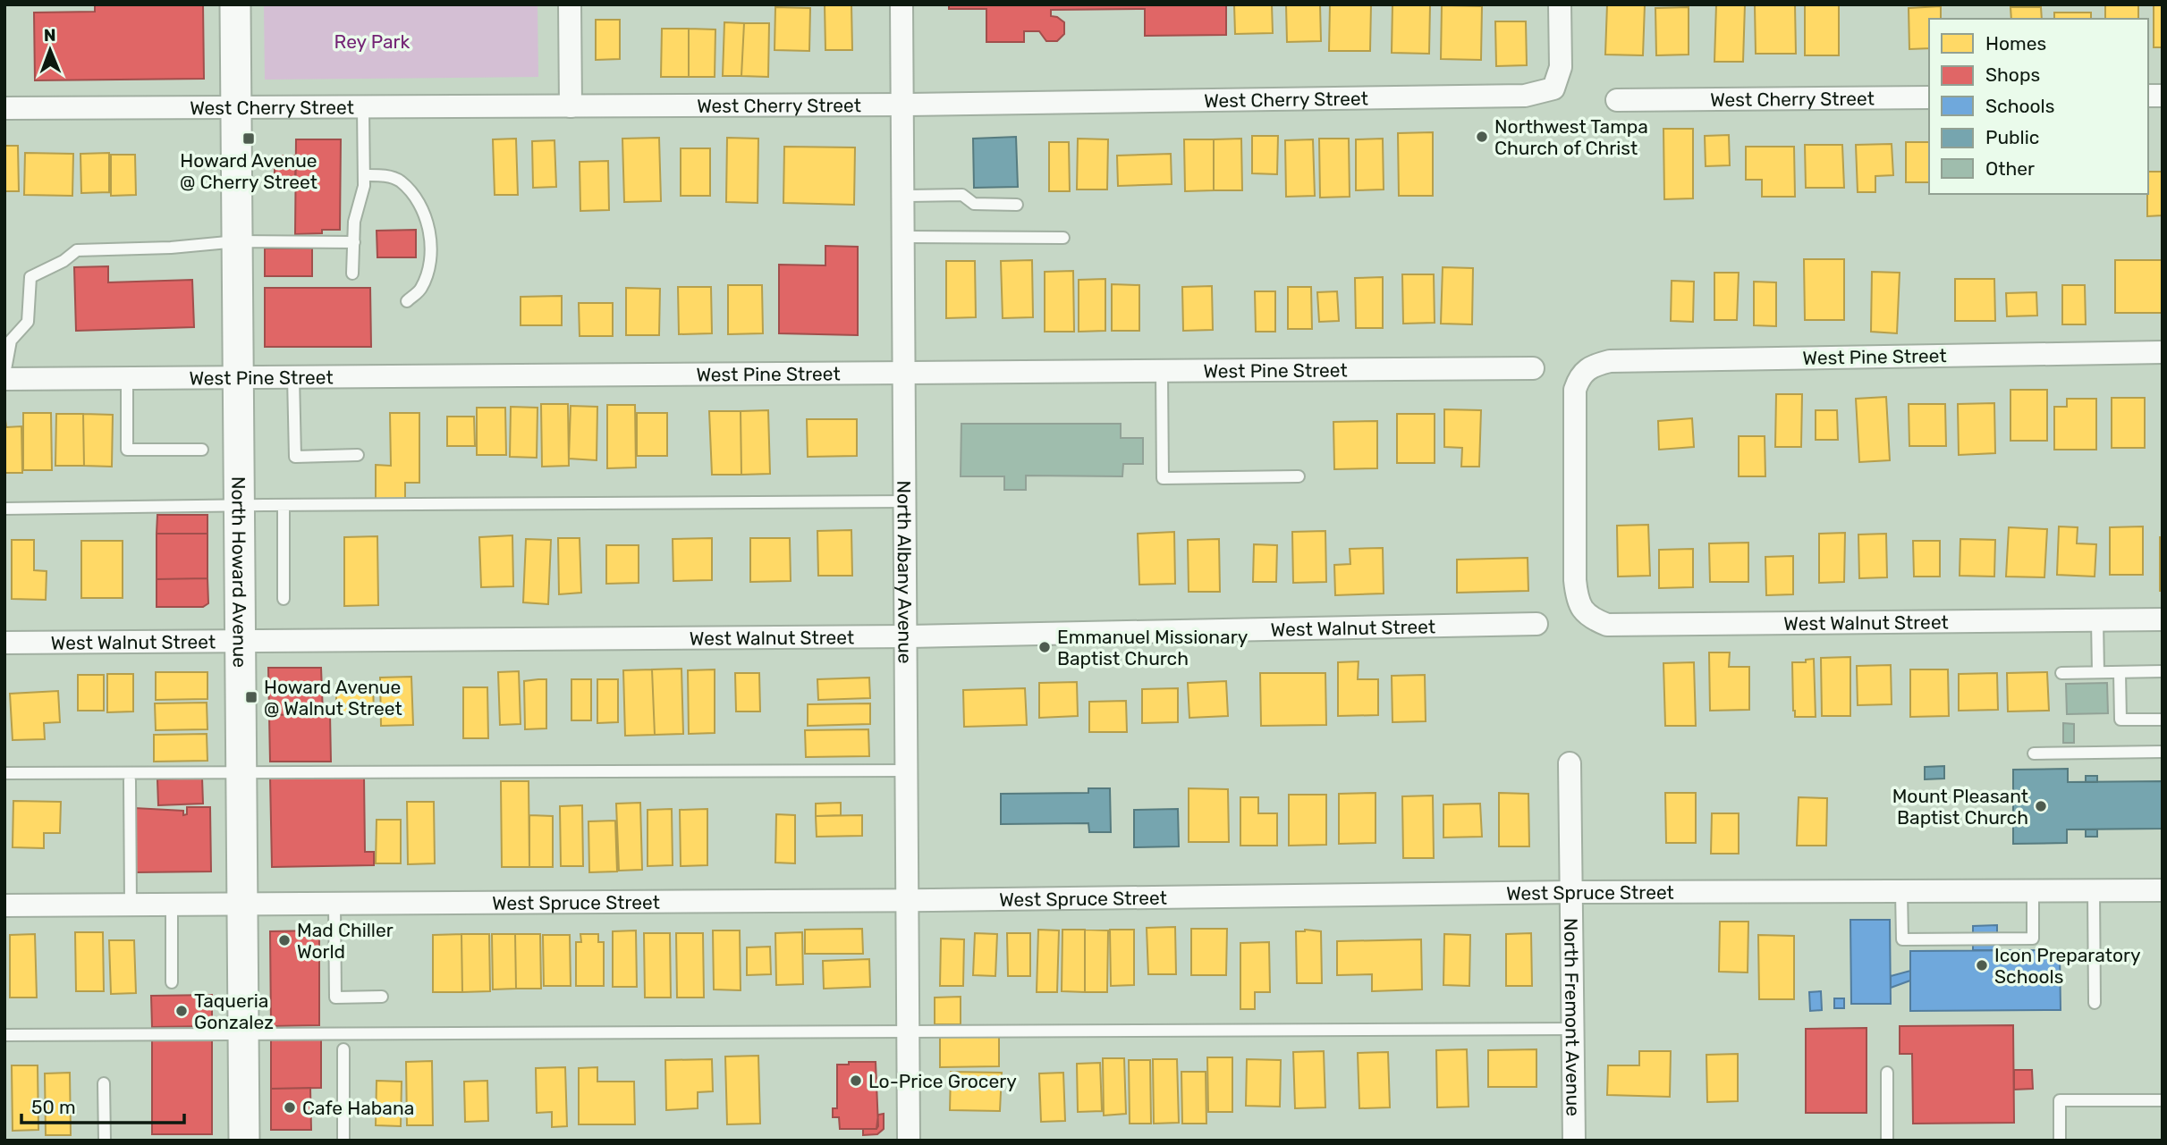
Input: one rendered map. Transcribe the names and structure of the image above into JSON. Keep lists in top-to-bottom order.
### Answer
{
  "streets": {
    "main road": ["North Howard Avenue"],
    "street": [
      "West Cherry Street",
      "West Pine Street",
      "North Albany Avenue",
      "West Walnut Street",
      "West Spruce Street",
      "North Fremont Avenue"
    ]
  },
  "crossings": [
    ["West Cherry Street", "North Albany Avenue"],
    ["West Cherry Street", "North Howard Avenue"],
    ["West Pine Street", "North Albany Avenue"],
    ["West Pine Street", "North Howard Avenue"],
    ["West Pine Street", "West Walnut Street"],
    ["North Albany Avenue", "West Walnut Street"],
    ["North Albany Avenue", "West Spruce Street"],
    ["North Howard Avenue", "West Walnut Street"],
    ["North Howard Avenue", "West Spruce Street"],
    ["West Spruce Street", "North Fremont Avenue"]
  ],
  "parks": ["Rey Park"],
  "places": {
    "other": [
      "Northwest Tampa Church of Christ",
      "Emmanuel Missionary Baptist Church",
      "Mount Pleasant Baptist Church",
      "Mad Chiller World",
      "Icon Preparatory Schools",
      "Taqueria Gonzalez",
      "Lo-Price Grocery",
      "Cafe Habana"
    ],
    "transit": ["Howard Avenue @ Cherry Street", "Howard Avenue @ Walnut Street"]
  },
  "legend": [
    "Homes",
    "Shops",
    "Schools",
    "Public",
    "Other"
  ],
  "scale_bar": "50 m",
  "north": "top"
}
